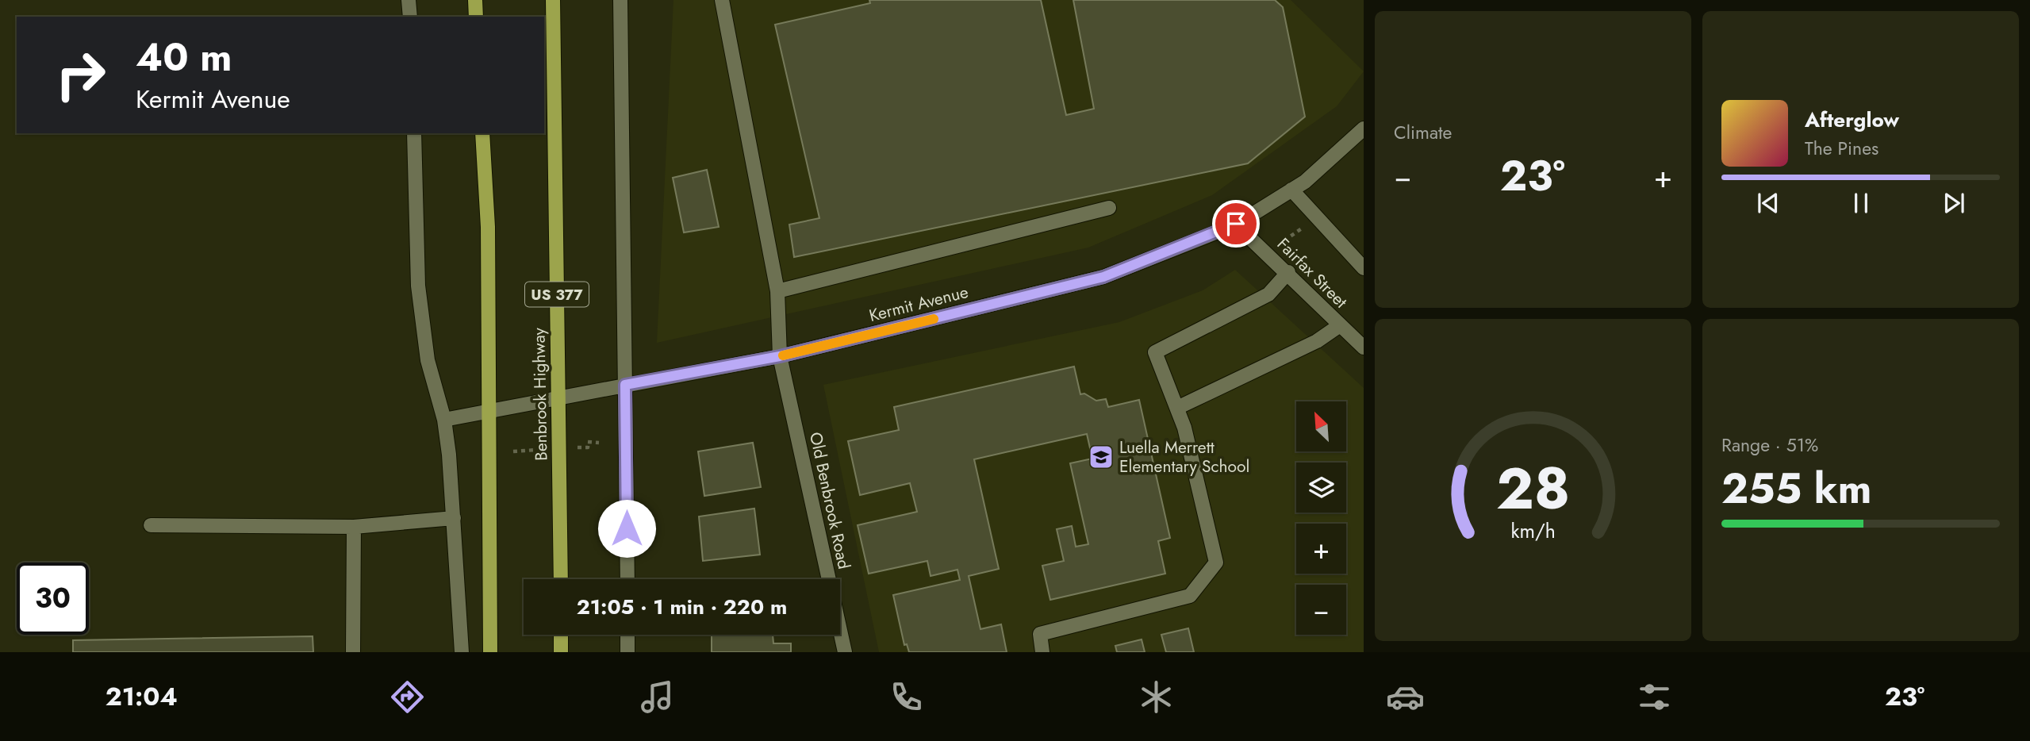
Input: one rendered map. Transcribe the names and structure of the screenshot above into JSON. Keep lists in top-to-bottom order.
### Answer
{
  "streets": {
    "main road": ["US 377", "Benbrook Highway"],
    "street": ["Fairfax Street", "Kermit Avenue", "Old Benbrook Road"]
  },
  "crossings": [
    ["Fairfax Street", "Kermit Avenue"],
    ["Kermit Avenue", "Benbrook Highway"],
    ["Kermit Avenue", "Old Benbrook Road"]
  ],
  "places": {
    "school or university": ["Luella Merrett Elementary School"]
  },
  "north": "top left",
  "page": {
    "tile": [
      "Climate",
      ["Range · 51%", "255 km"]
    ],
    "turn": ["40 m", "Kermit Avenue"],
    "song": ["Afterglow", "The Pines"],
    "heat": ["−", "23°", "+"],
    "map_buttons": ["+", "−"],
    "limit": "30",
    "trip": "21:05 · 1 min · 220 m",
    "tabs": ["21:04", "23°"],
    "gauge": ["28", "km/h"]
  }
}
